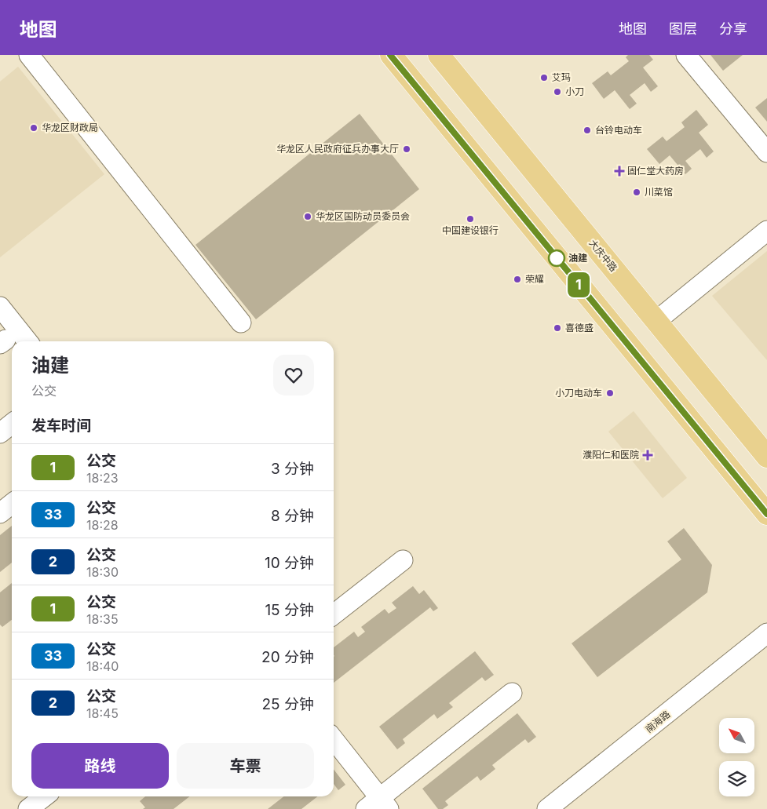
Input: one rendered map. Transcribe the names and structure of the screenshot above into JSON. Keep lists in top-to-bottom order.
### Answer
{
  "streets": {
    "main road": ["大庆中路"],
    "street": ["南海路"]
  },
  "places": {
    "other": [
      "艾玛",
      "小刀",
      "华龙区财政局",
      "台铃电动车",
      "华龙区人民政府征兵办事大厅",
      "川菜馆",
      "华龙区国防动员委员会",
      "中国建设银行",
      "油建",
      "荣耀",
      "喜德盛",
      "小刀电动车"
    ],
    "health": ["固仁堂大药房", "濮阳仁和医院"]
  },
  "lines": ["bus line 1"],
  "north": "top left",
  "page": {
    "header": "地图",
    "nav": ["地图", "图层", "分享"],
    "on_map": "1",
    "heading": [
      ["油建", "公交"],
      "发车时间"
    ],
    "list": [
      {
        "mark": "1",
        "name": "公交",
        "note": "18:23",
        "value": "3 分钟"
      },
      {
        "mark": "33",
        "name": "公交",
        "note": "18:28",
        "value": "8 分钟"
      },
      {
        "mark": "2",
        "name": "公交",
        "note": "18:30",
        "value": "10 分钟"
      },
      {
        "mark": "1",
        "name": "公交",
        "note": "18:35",
        "value": "15 分钟"
      },
      {
        "mark": "33",
        "name": "公交",
        "note": "18:40",
        "value": "20 分钟"
      },
      {
        "mark": "2",
        "name": "公交",
        "note": "18:45",
        "value": "25 分钟"
      }
    ],
    "buttons": ["路线", "车票"]
  }
}
